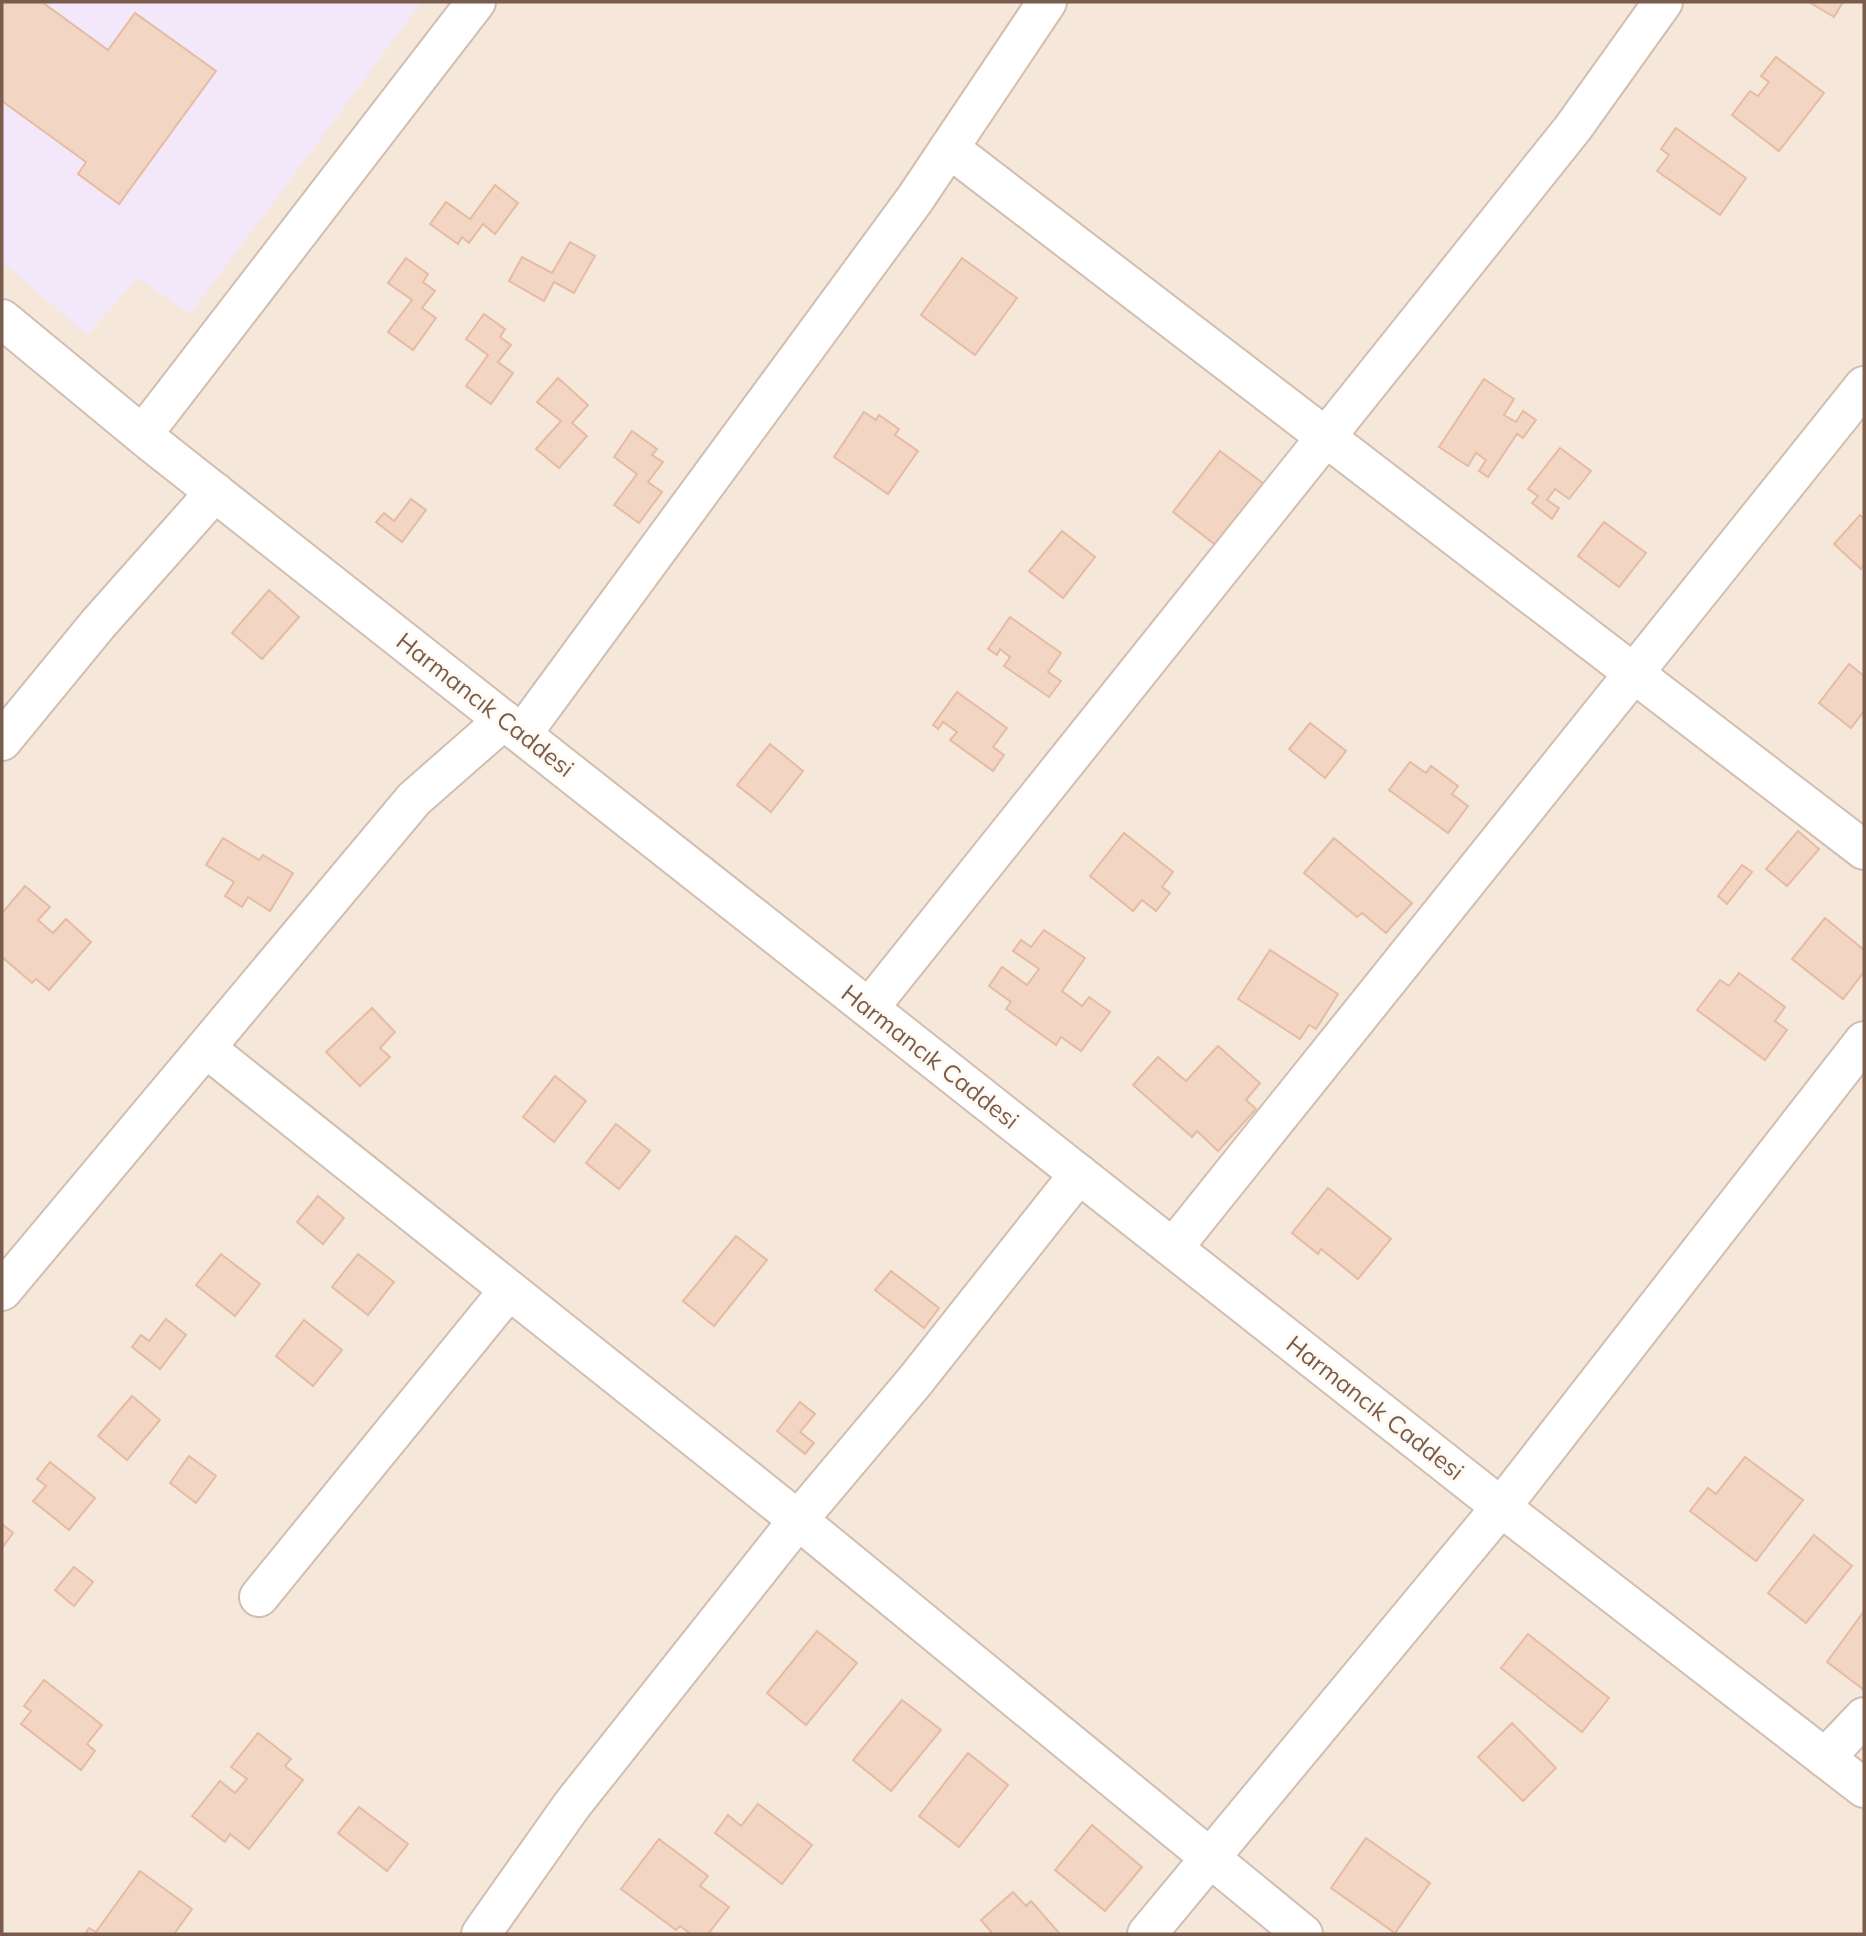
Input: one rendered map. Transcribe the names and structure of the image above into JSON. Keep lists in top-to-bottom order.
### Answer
{
  "streets": {
    "street": ["Harmancık Caddesi"]
  }
}
